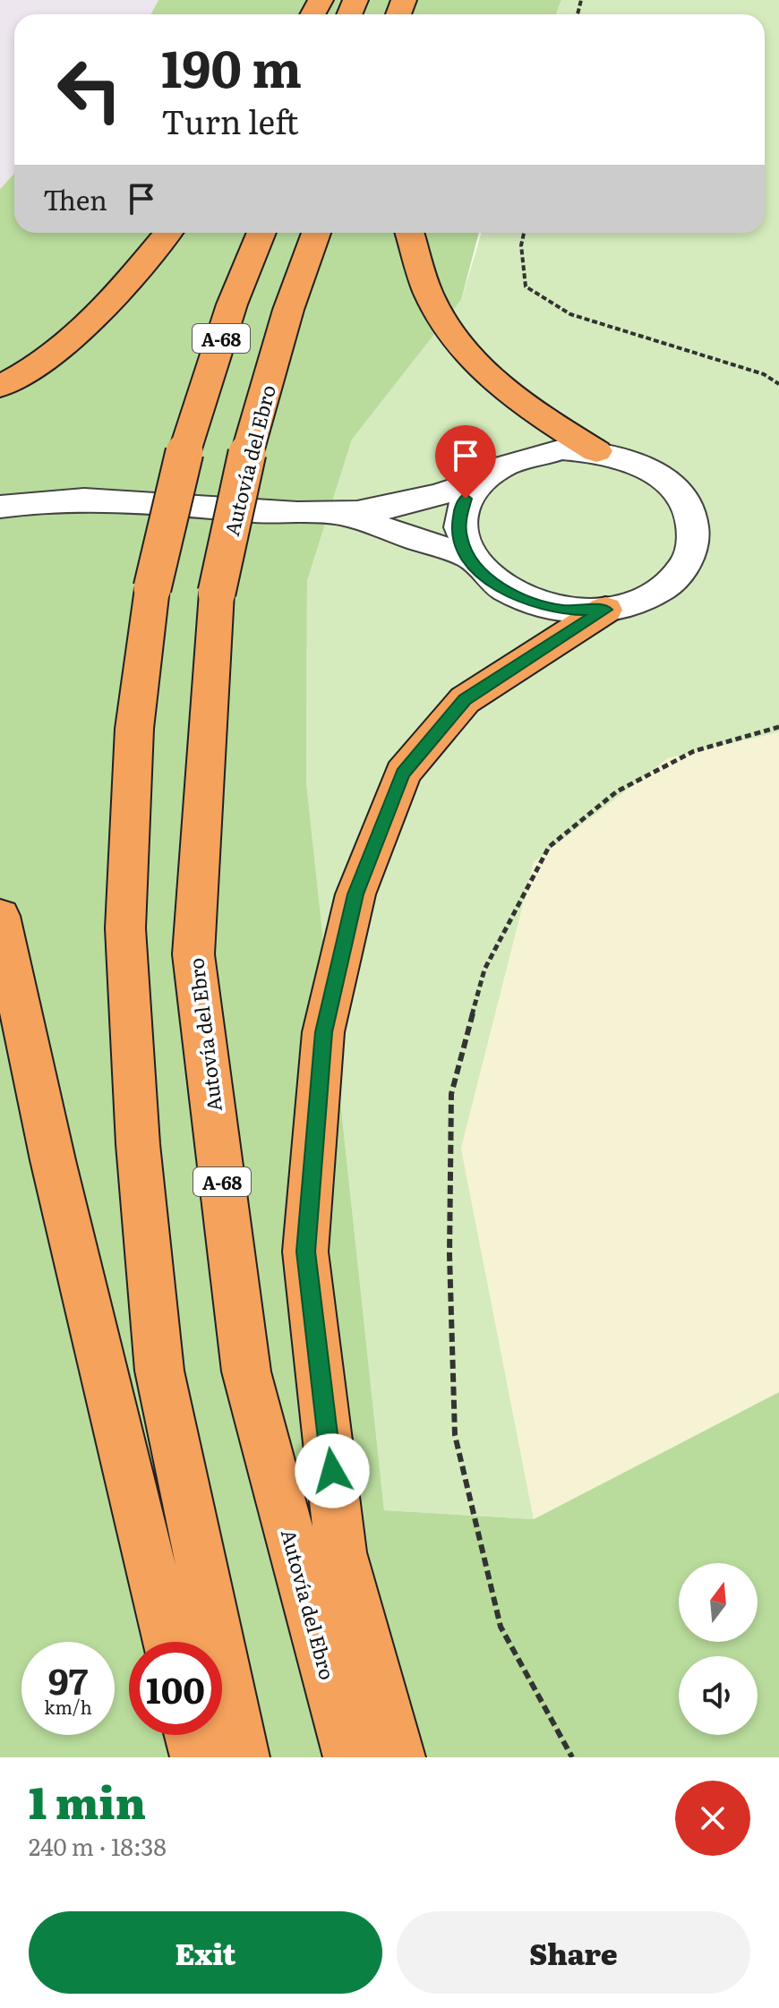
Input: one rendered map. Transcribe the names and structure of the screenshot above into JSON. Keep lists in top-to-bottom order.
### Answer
{
  "streets": {
    "highway": ["A-68", "Autovía del Ebro"]
  },
  "north": "top",
  "page": {
    "turn": ["190 m", "Turn left"],
    "then": "Then",
    "speed": "97 km/h",
    "limit": "100",
    "heading": ["1 min", "240 m · 18:38"],
    "buttons": ["Exit", "Share"]
  }
}
